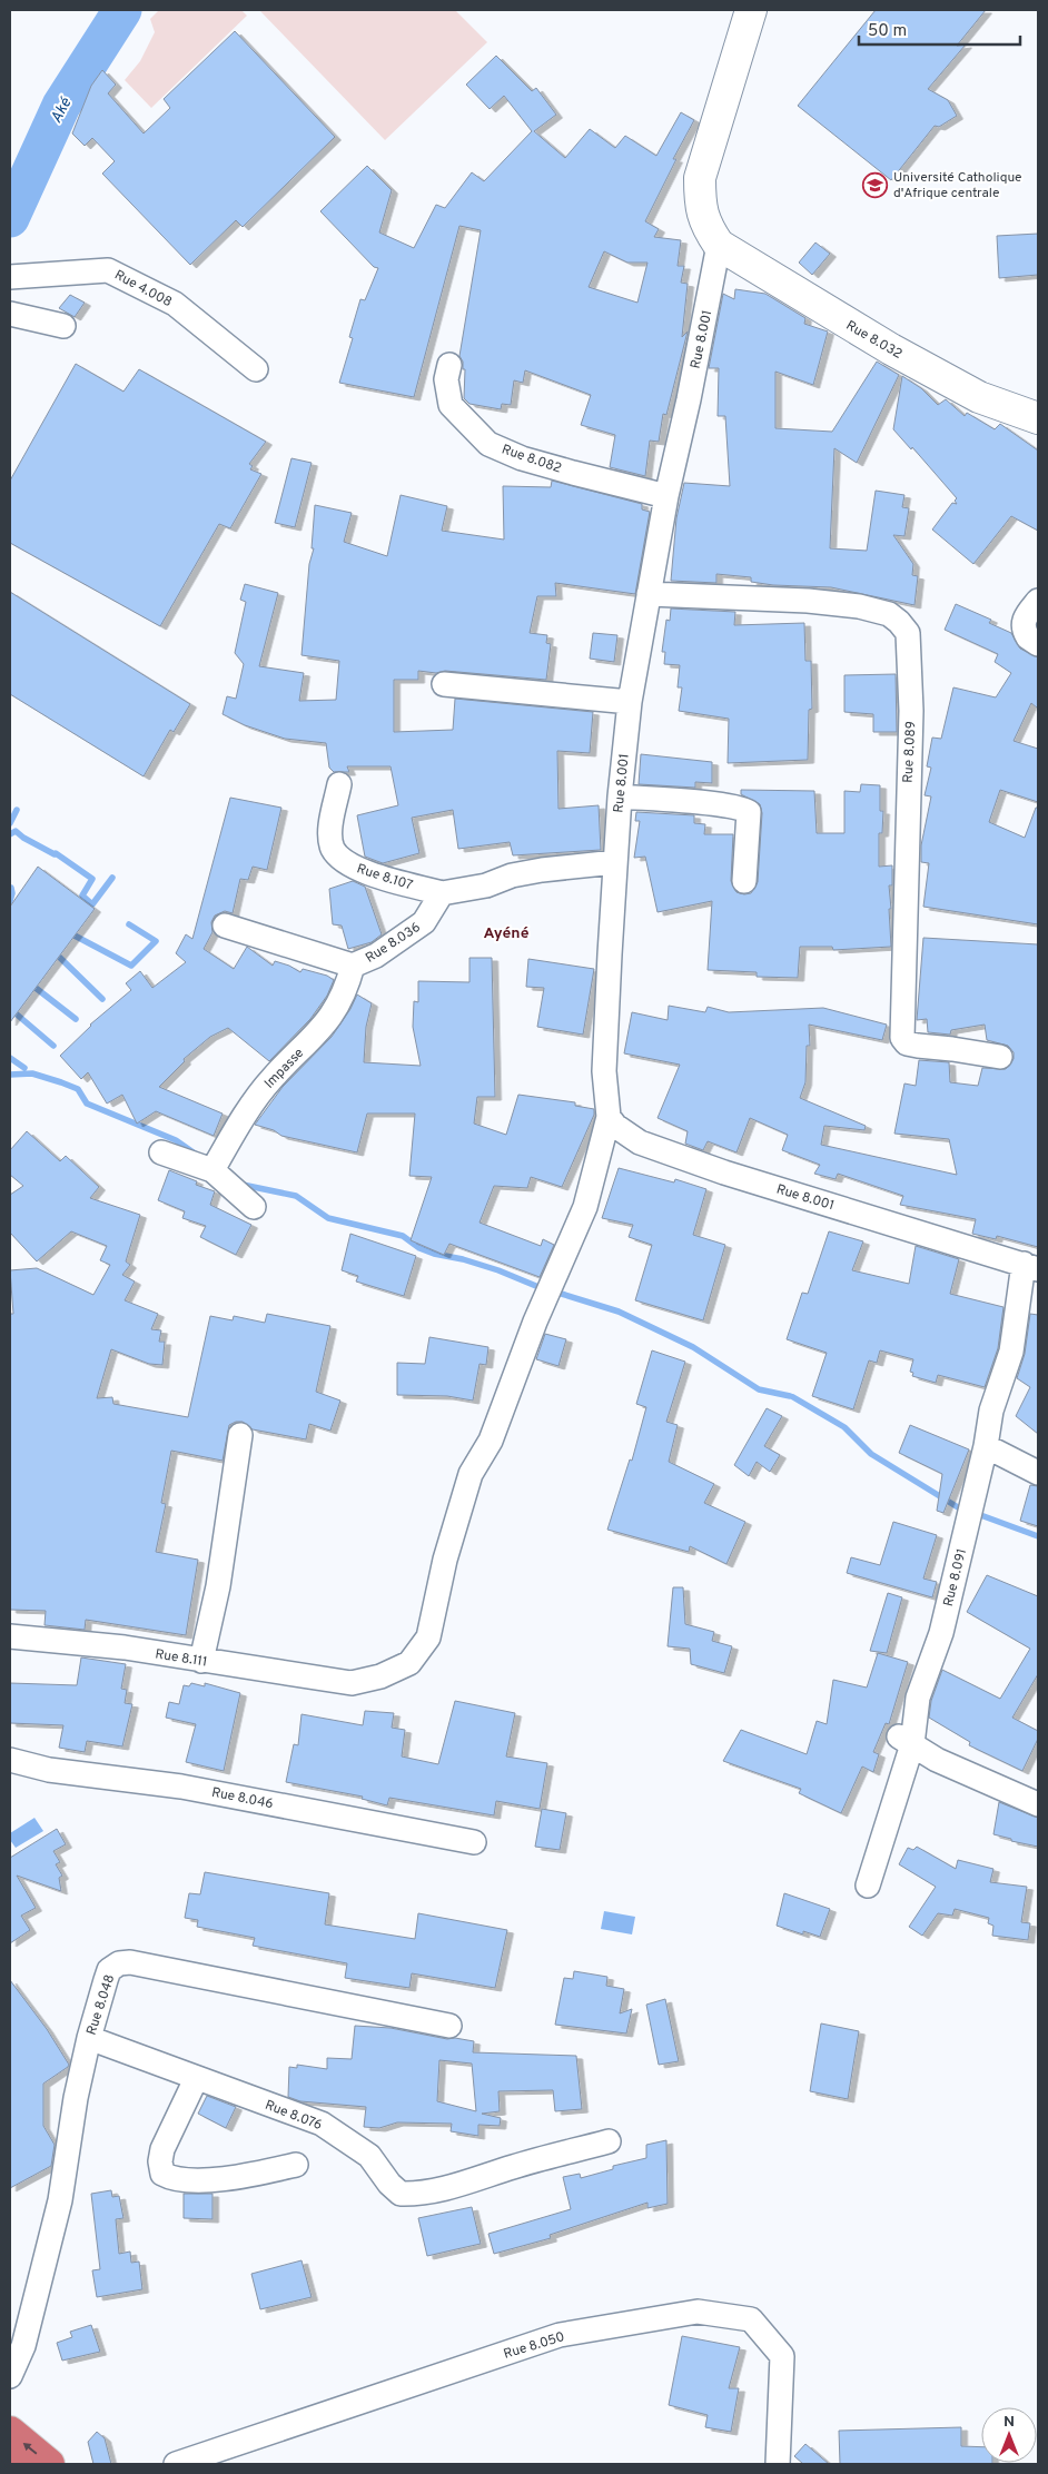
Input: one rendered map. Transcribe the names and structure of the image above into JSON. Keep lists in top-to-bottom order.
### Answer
{
  "streets": {
    "street": [
      "Rue 4.008",
      "Rue 8.001",
      "Rue 8.032",
      "Rue 8.082",
      "Rue 8.089",
      "Rue 8.107",
      "Rue 8.036",
      "Impasse",
      "Rue 8.091",
      "Rue 8.111",
      "Rue 8.046",
      "Rue 8.048",
      "Rue 8.076",
      "Rue 8.050"
    ]
  },
  "crossings": [
    ["Rue 8.001", "Rue 8.032"],
    ["Rue 8.001", "Rue 8.082"],
    ["Rue 8.001", "Rue 8.089"],
    ["Rue 8.001", "Rue 8.091"],
    ["Rue 8.001", "Rue 8.111"],
    ["Rue 8.107", "Rue 8.036"],
    ["Rue 8.036", "Impasse"],
    ["Rue 8.048", "Rue 8.076"]
  ],
  "districts": ["Ayéné"],
  "water": ["Aké"],
  "places": {
    "school or university": ["Université Catholique d'Afrique centrale"]
  },
  "scale_bar": "50 m",
  "north": "top"
}
